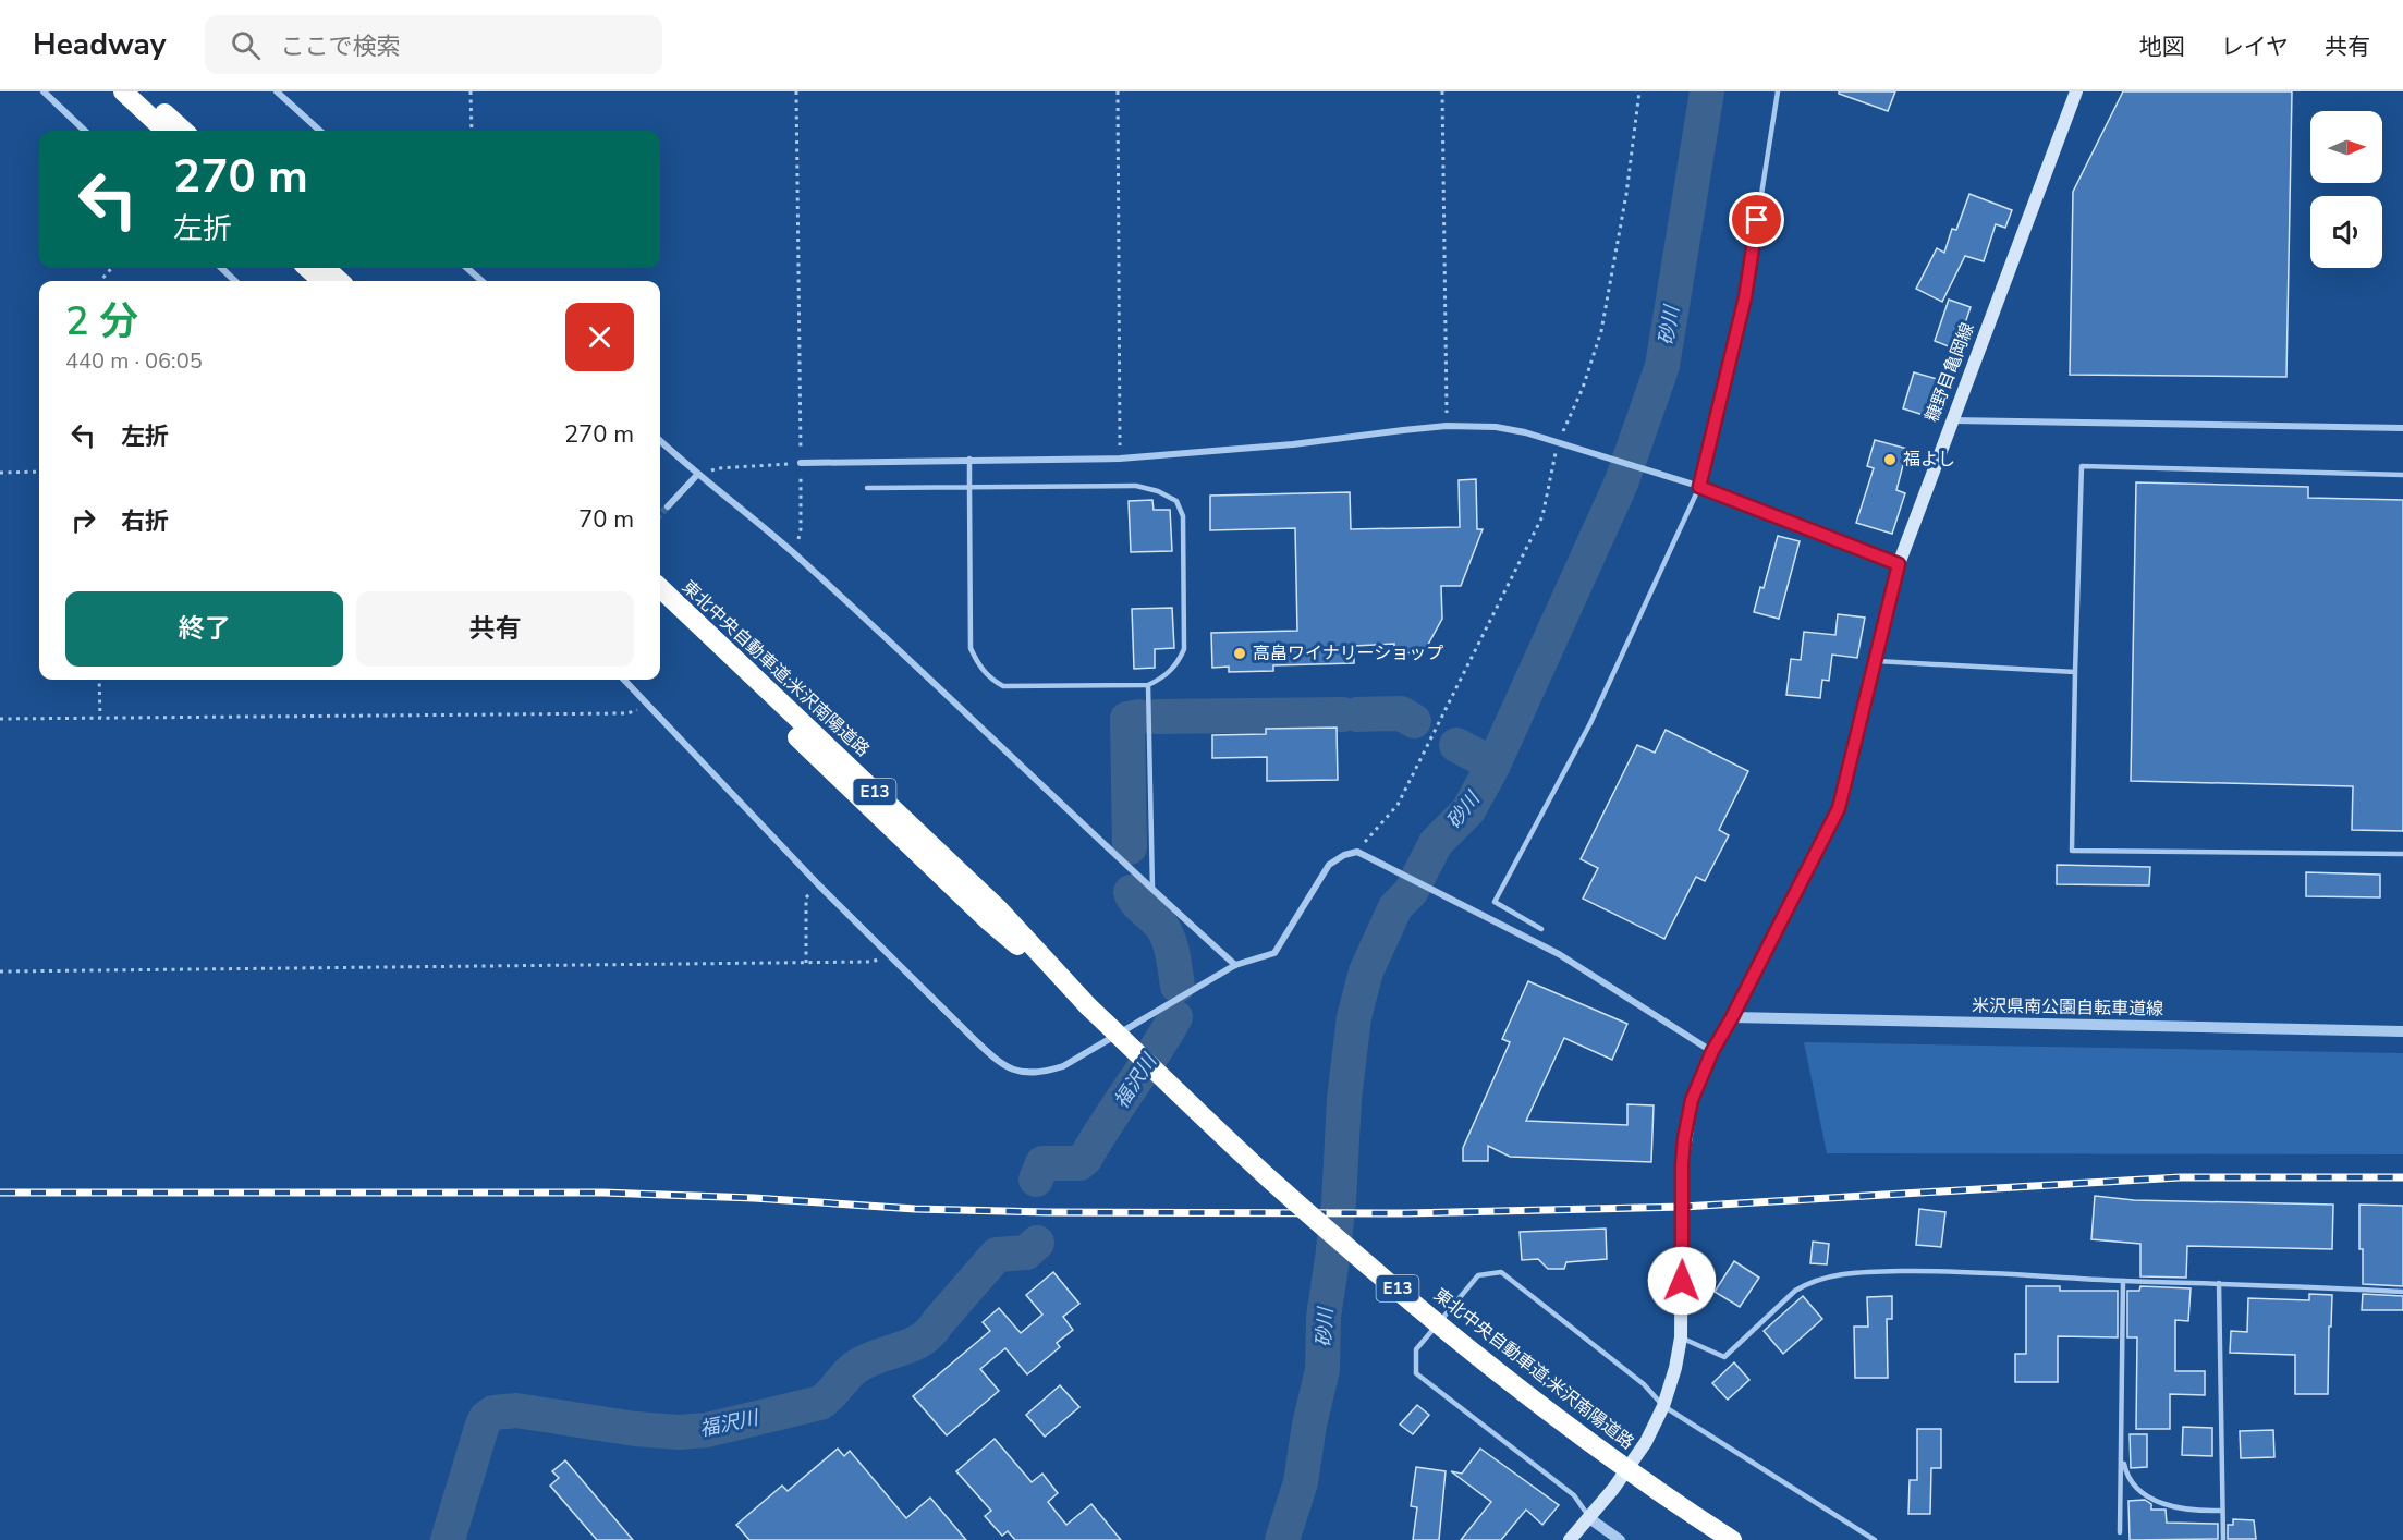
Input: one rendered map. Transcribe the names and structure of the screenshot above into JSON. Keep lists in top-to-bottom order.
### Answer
{
  "streets": {
    "highway": ["東北中央自動車道;米沢南陽道路", "E13"],
    "main road": ["糠野目亀岡線"],
    "street": ["米沢県南公園自転車道線"]
  },
  "crossings": [
    ["糠野目亀岡線", "米沢県南公園自転車道線"]
  ],
  "water": ["砂川", "福沢川"],
  "places": ["福よし", "高畠ワイナリーショップ"],
  "north": "right",
  "page": {
    "header": "Headway",
    "search": "ここで検索",
    "nav": ["地図", "レイヤ", "共有"],
    "turn": ["270 m", "左折"],
    "heading": ["2 分", "440 m · 06:05"],
    "list": [
      {
        "name": "左折",
        "value": "270 m"
      },
      {
        "name": "右折",
        "value": "70 m"
      }
    ],
    "buttons": ["終了", "共有"]
  }
}
